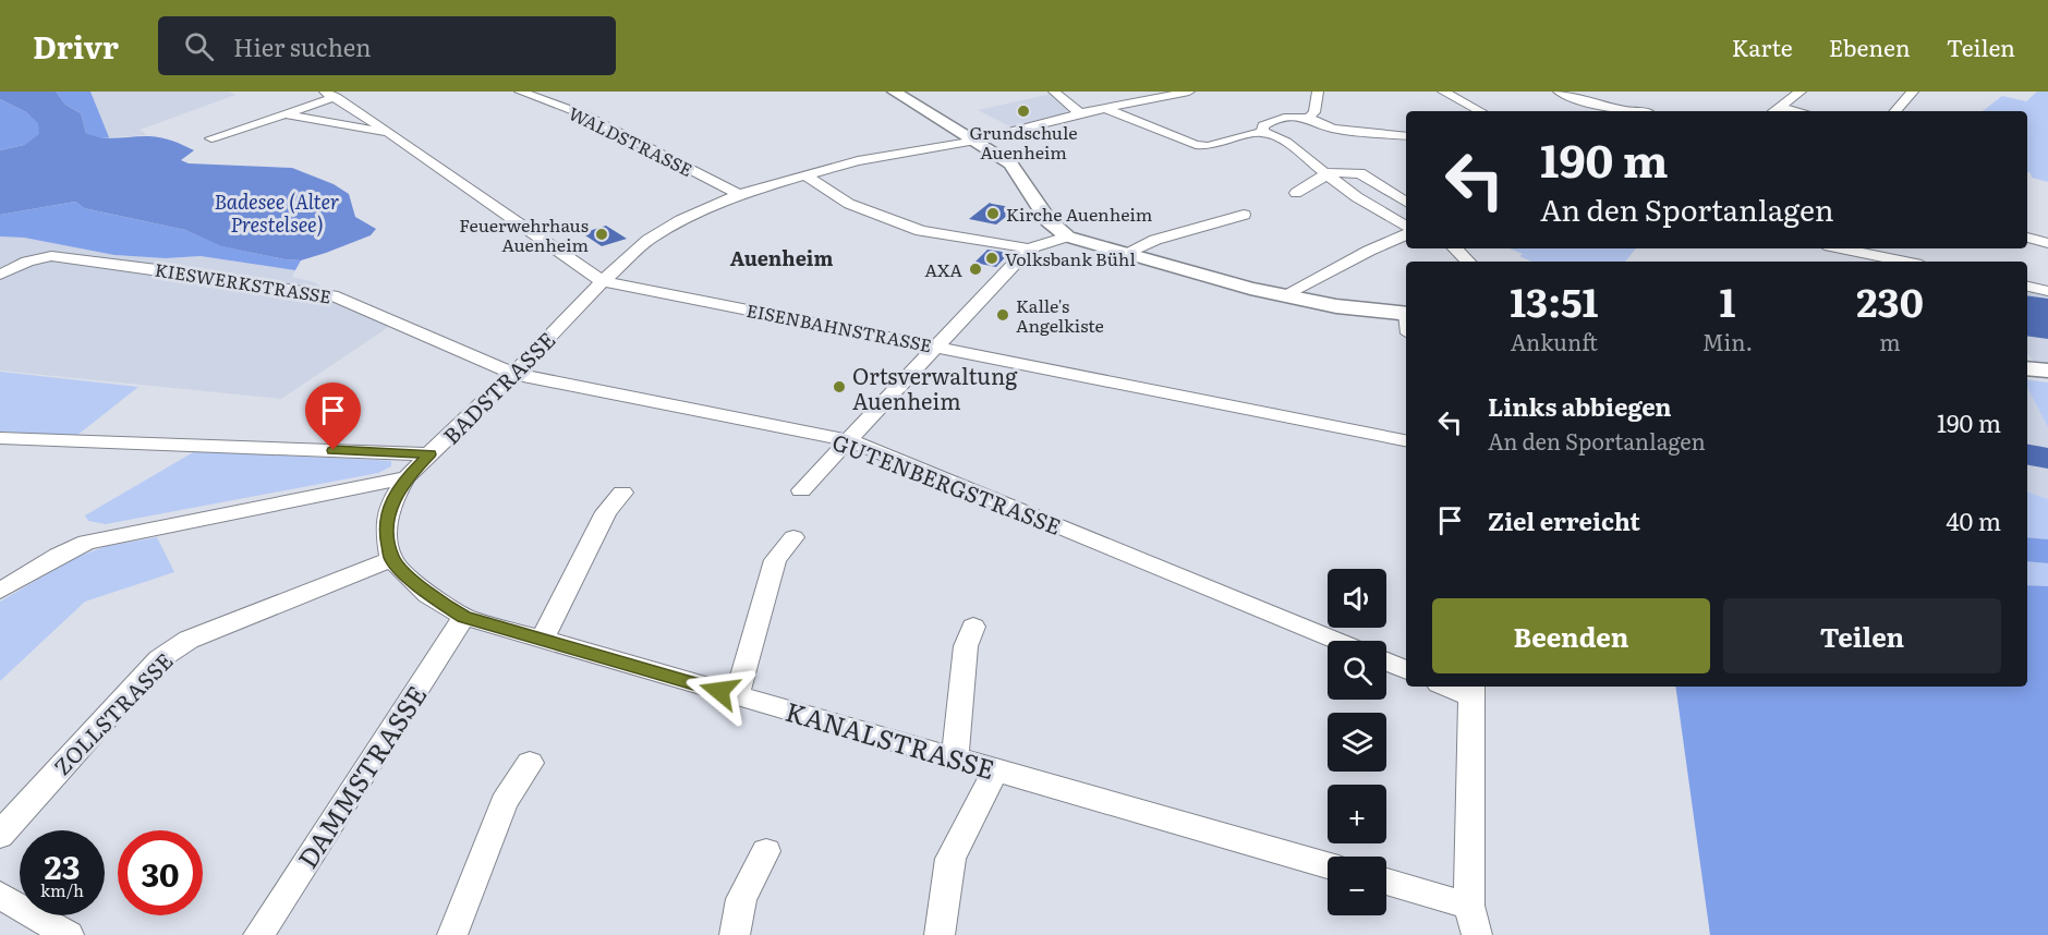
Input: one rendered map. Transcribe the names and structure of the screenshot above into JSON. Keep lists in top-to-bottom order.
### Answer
{
  "streets": {
    "street": [
      "WALDSTRASSE",
      "KIESWERKSTRASSE",
      "EISENBAHNSTRASSE",
      "BADSTRASSE",
      "GUTENBERGSTRASSE",
      "ZOLLSTRASSE",
      "KANALSTRASSE",
      "DAMMSTRASSE"
    ]
  },
  "crossings": [
    ["WALDSTRASSE", "BADSTRASSE"],
    ["KIESWERKSTRASSE", "BADSTRASSE"],
    ["KIESWERKSTRASSE", "GUTENBERGSTRASSE"],
    ["EISENBAHNSTRASSE", "BADSTRASSE"],
    ["BADSTRASSE", "GUTENBERGSTRASSE"],
    ["ZOLLSTRASSE", "KANALSTRASSE"],
    ["KANALSTRASSE", "DAMMSTRASSE"]
  ],
  "districts": ["Auenheim"],
  "water": ["Badesee (Alter Prestelsee)"],
  "places": [
    "Grundschule Auenheim",
    "Kirche Auenheim",
    "Feuerwehrhaus Auenheim",
    "Volksbank Bühl",
    "AXA",
    "Kalle's Angelkiste",
    "Ortsverwaltung Auenheim"
  ],
  "page": {
    "header": "Drivr",
    "search": "Hier suchen",
    "nav": ["Karte", "Ebenen", "Teilen"],
    "turn": ["190 m", "An den Sportanlagen"],
    "eta": [
      "13:51",
      "Ankunft",
      "1",
      "Min.",
      "230",
      "m"
    ],
    "list": [
      {
        "name": "Links abbiegen",
        "note": "An den Sportanlagen",
        "value": "190 m"
      },
      {
        "name": "Ziel erreicht",
        "value": "40 m"
      }
    ],
    "map_buttons": ["+", "−"],
    "buttons": ["Beenden", "Teilen"],
    "speed": "23 km/h",
    "limit": "30"
  }
}
